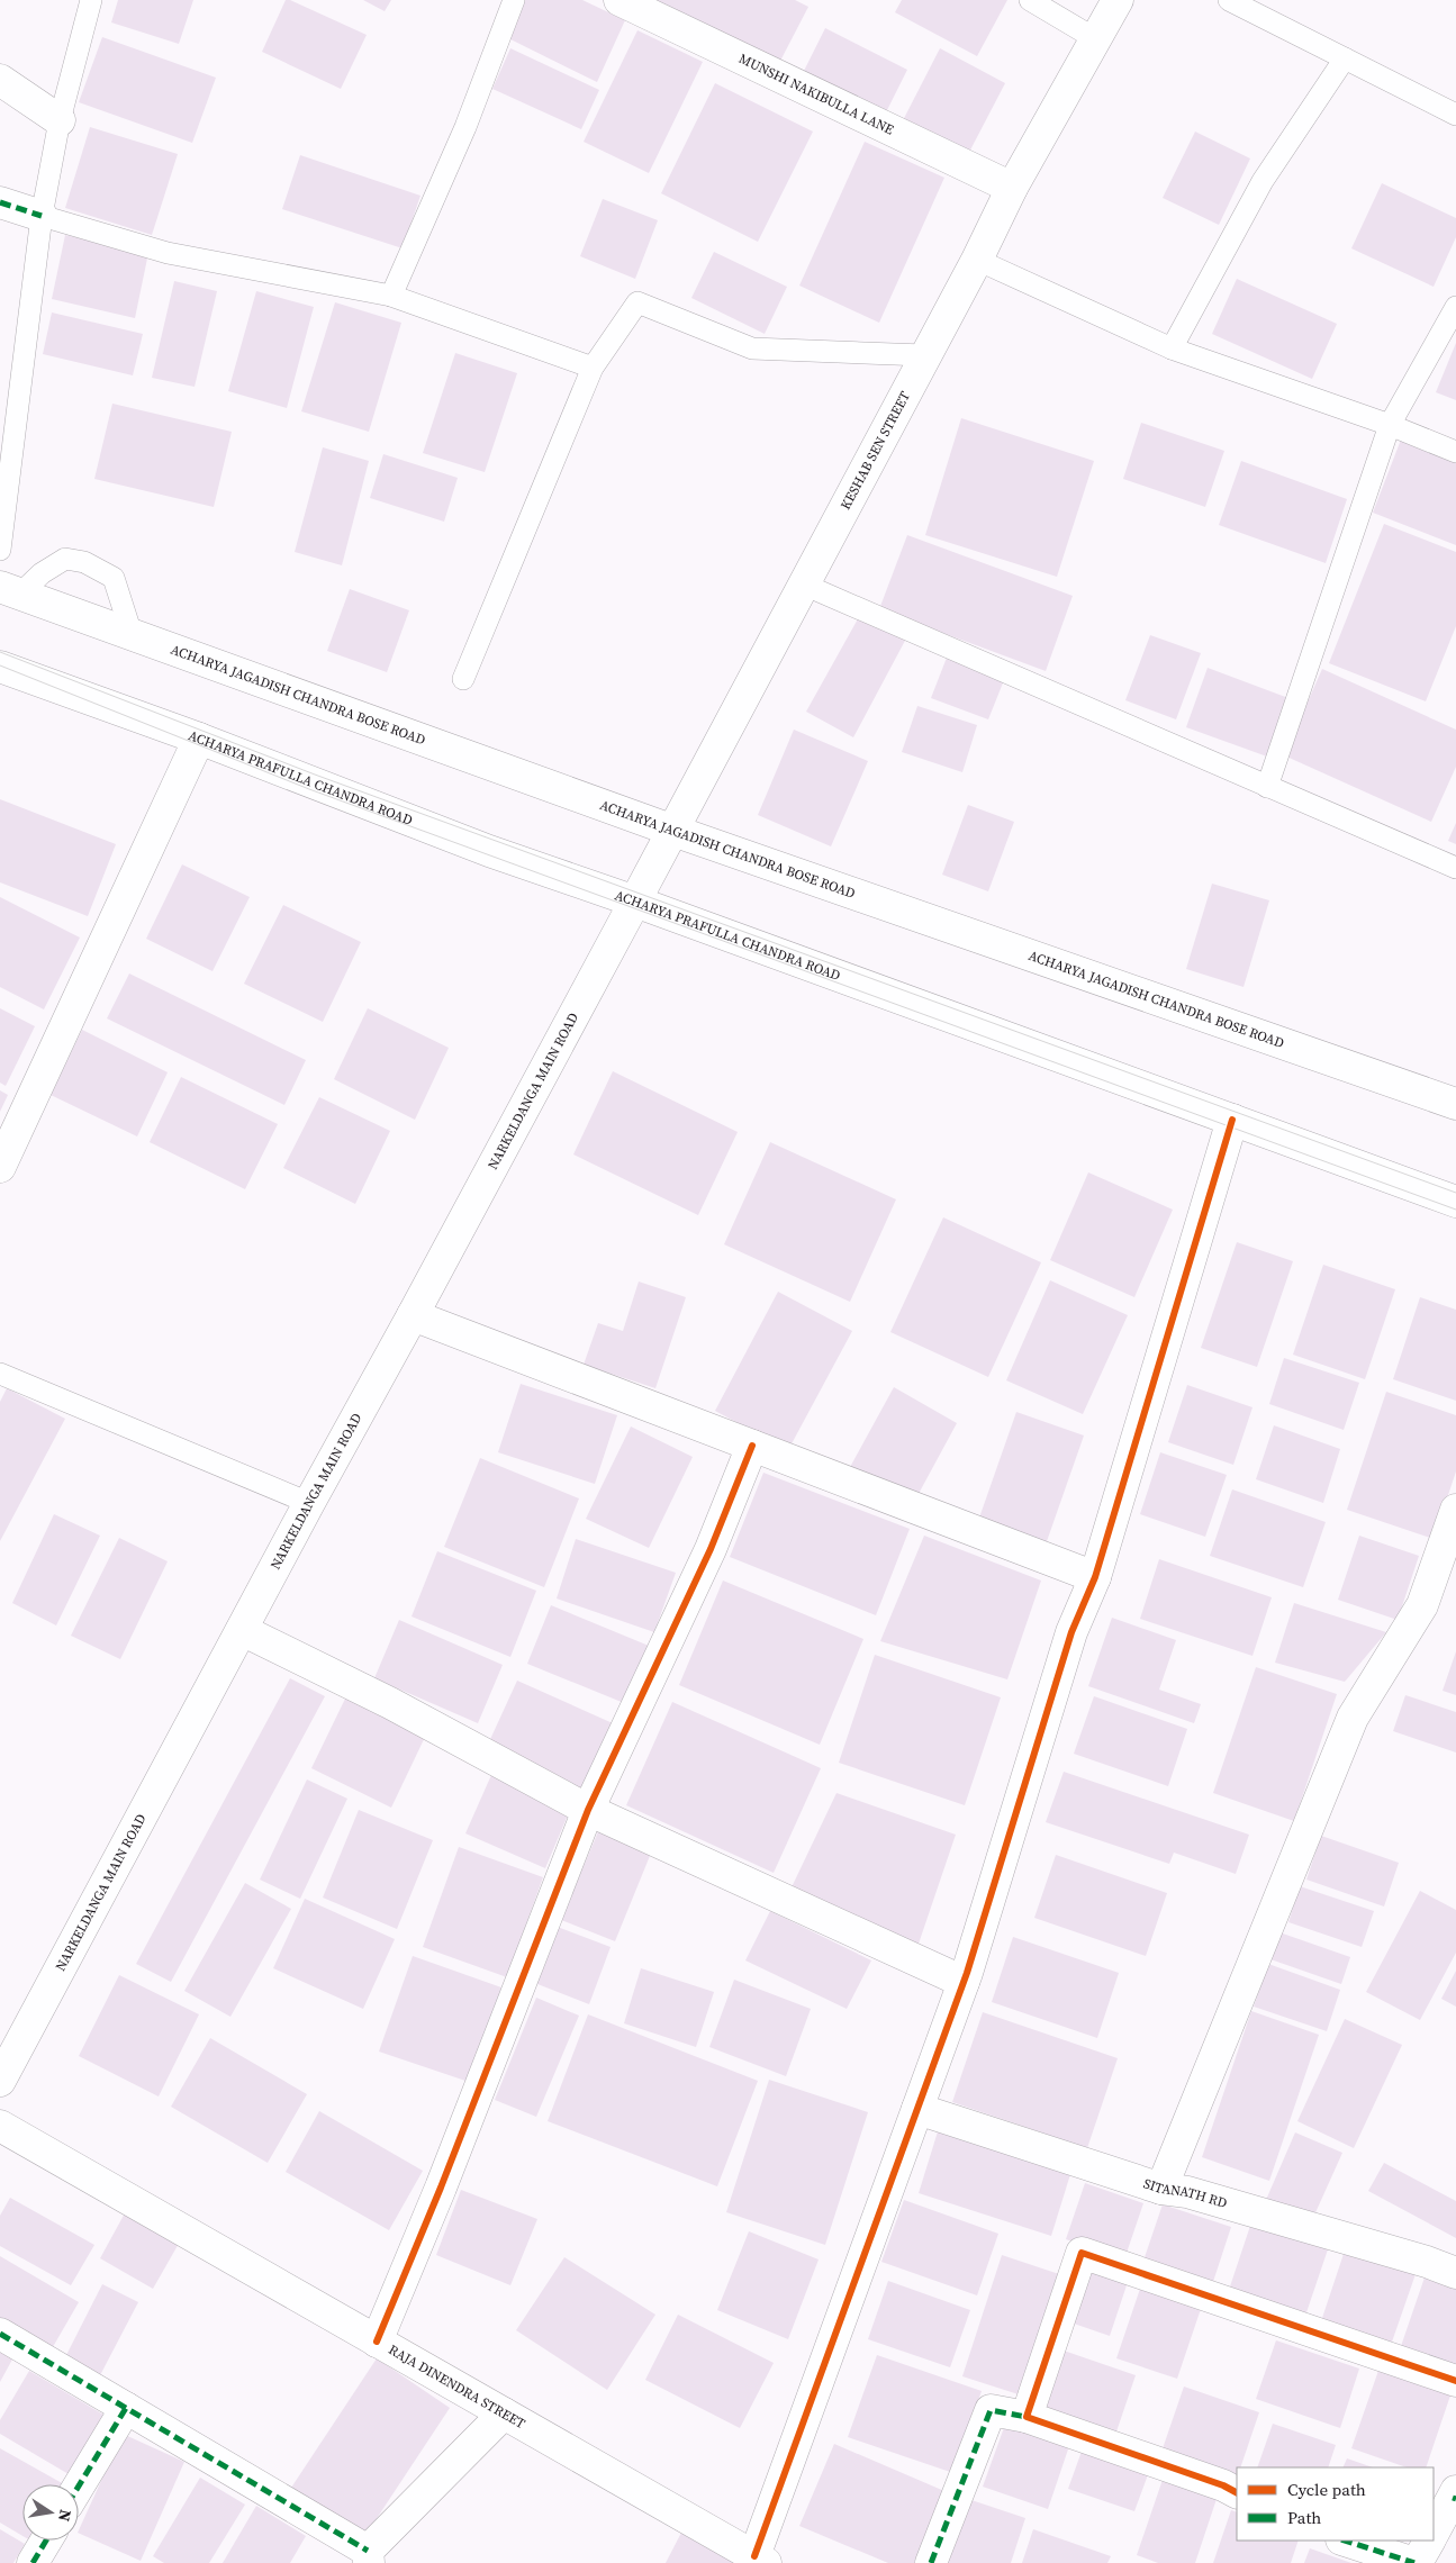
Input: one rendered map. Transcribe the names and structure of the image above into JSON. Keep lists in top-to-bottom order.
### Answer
{
  "streets": {
    "street": [
      "MUNSHI NAKIBULLA LANE",
      "KESHAB SEN STREET",
      "ACHARYA JAGADISH CHANDRA BOSE ROAD",
      "ACHARYA PRAFULLA CHANDRA ROAD",
      "NARKELDANGA MAIN ROAD",
      "SITANATH RD",
      "RAJA DINENDRA STREET"
    ]
  },
  "crossings": [
    ["MUNSHI NAKIBULLA LANE", "KESHAB SEN STREET"],
    ["KESHAB SEN STREET", "ACHARYA JAGADISH CHANDRA BOSE ROAD"],
    ["KESHAB SEN STREET", "ACHARYA PRAFULLA CHANDRA ROAD"],
    ["KESHAB SEN STREET", "NARKELDANGA MAIN ROAD"],
    ["ACHARYA PRAFULLA CHANDRA ROAD", "NARKELDANGA MAIN ROAD"]
  ],
  "legend": ["Cycle path", "Path"],
  "north": "right"
}
